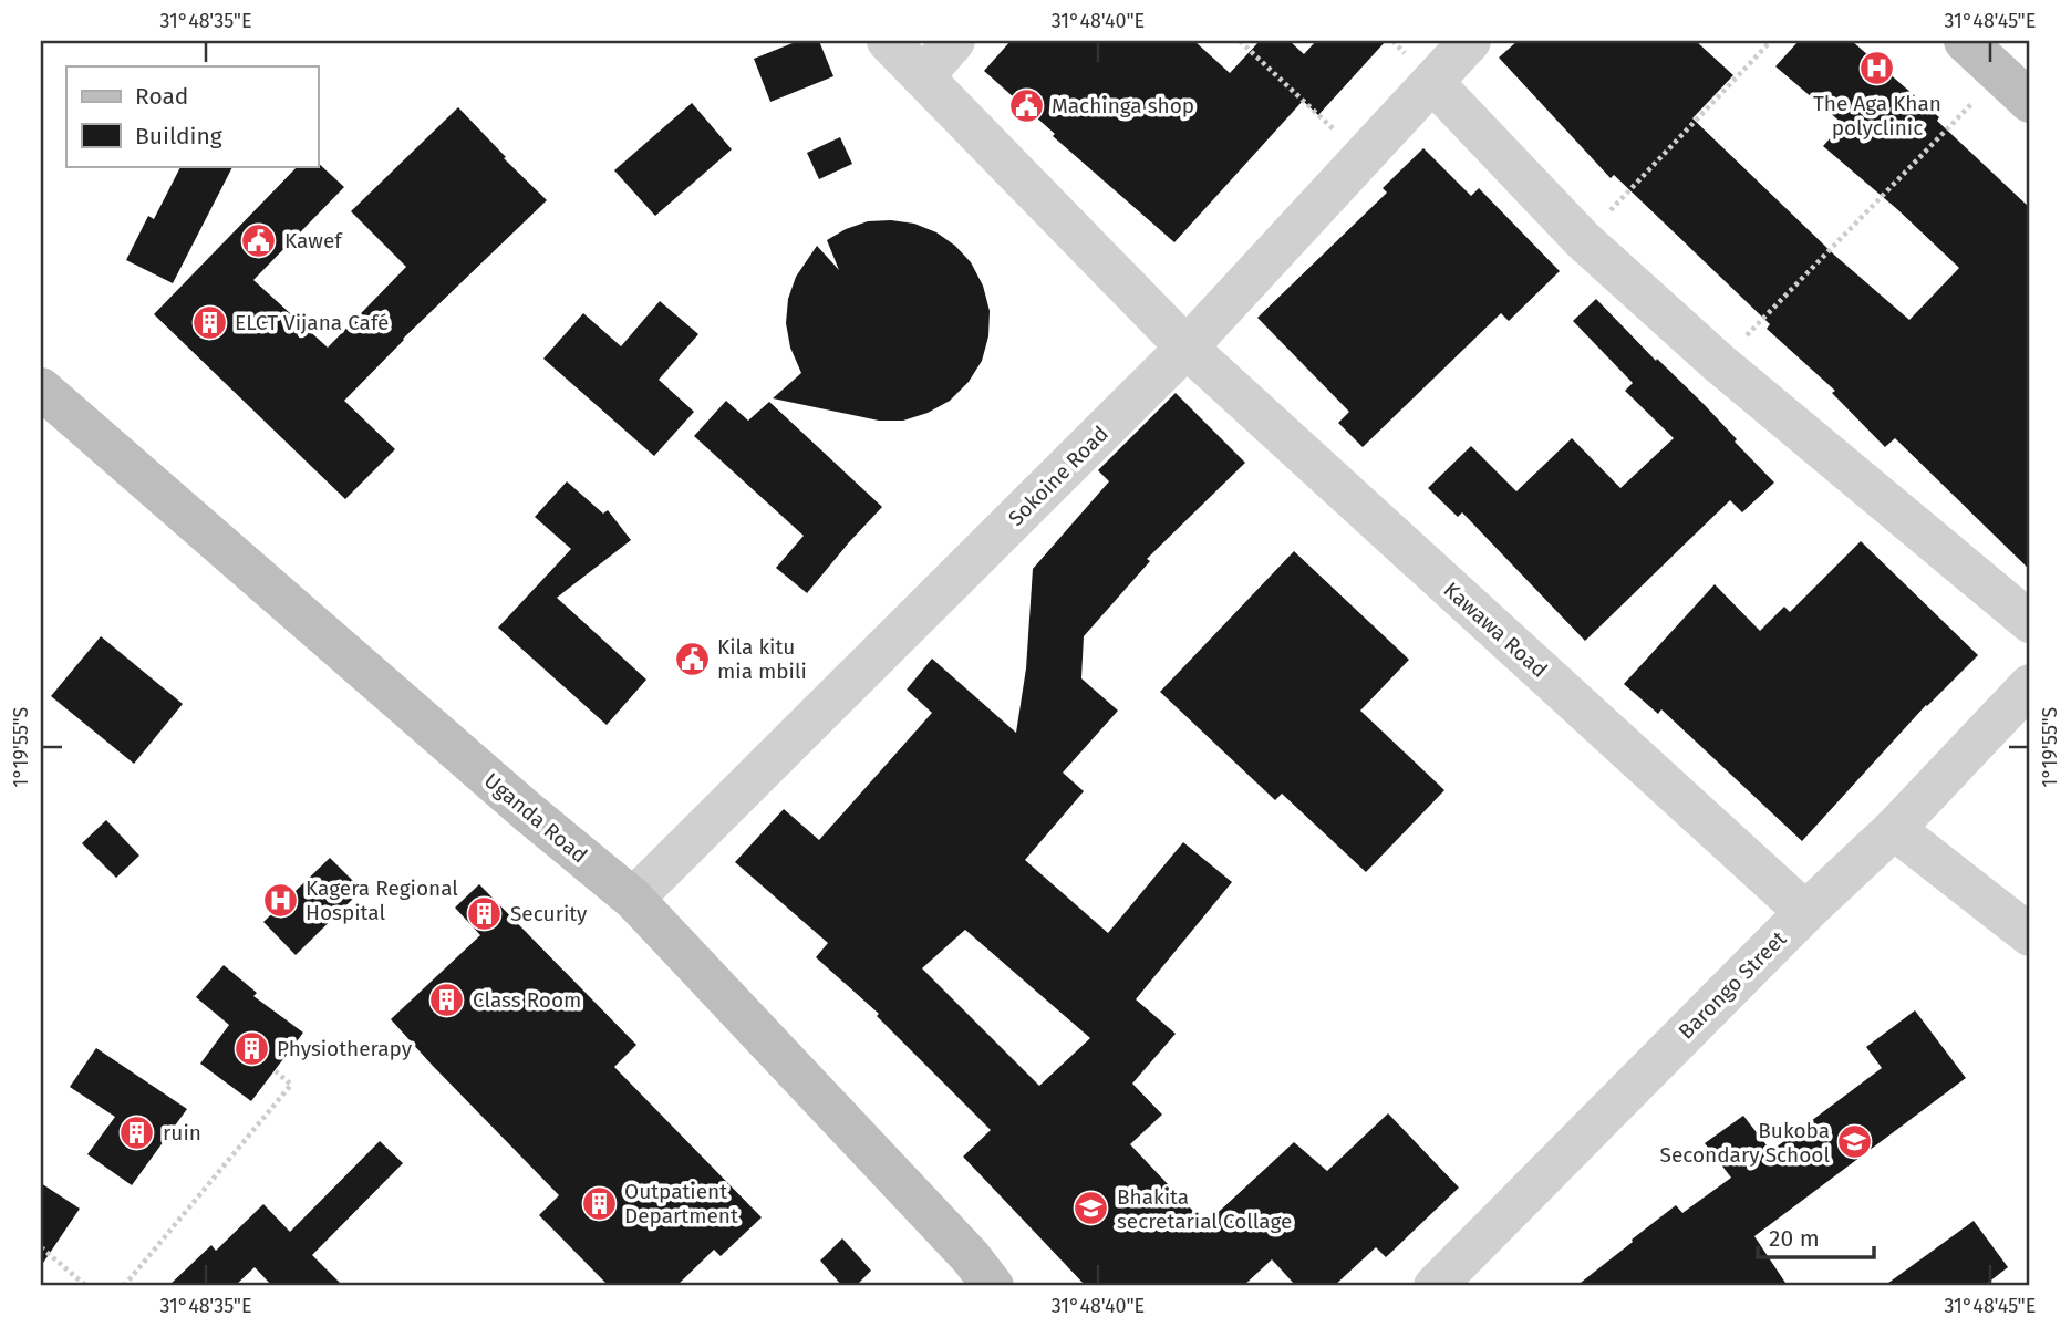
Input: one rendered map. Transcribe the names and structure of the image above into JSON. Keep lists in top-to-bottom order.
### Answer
{
  "streets": {
    "main road": ["Uganda Road"],
    "street": ["Sokoine Road", "Kawawa Road", "Barongo Street"]
  },
  "crossings": [
    ["Sokoine Road", "Kawawa Road"],
    ["Sokoine Road", "Uganda Road"],
    ["Kawawa Road", "Barongo Street"]
  ],
  "places": {
    "hospital": ["The Aga Khan polyclinic", "Kagera Regional Hospital"],
    "public building": ["Machinga shop", "Kawef", "Kila kitu mia mbili"],
    "building": [
      "ELCT Vijana Café",
      "Security",
      "Class Room",
      "Physiotherapy",
      "ruin",
      "Outpatient Department"
    ],
    "school or university": ["Bukoba Secondary School", "Bhakita secretarial Collage"]
  },
  "legend": ["Road", "Building"],
  "scale_bar": "20 m",
  "coordinates": [
    "31°48'35\"E",
    "31°48'40\"E",
    "31°48'45\"E",
    "1°19'55\"S"
  ]
}
